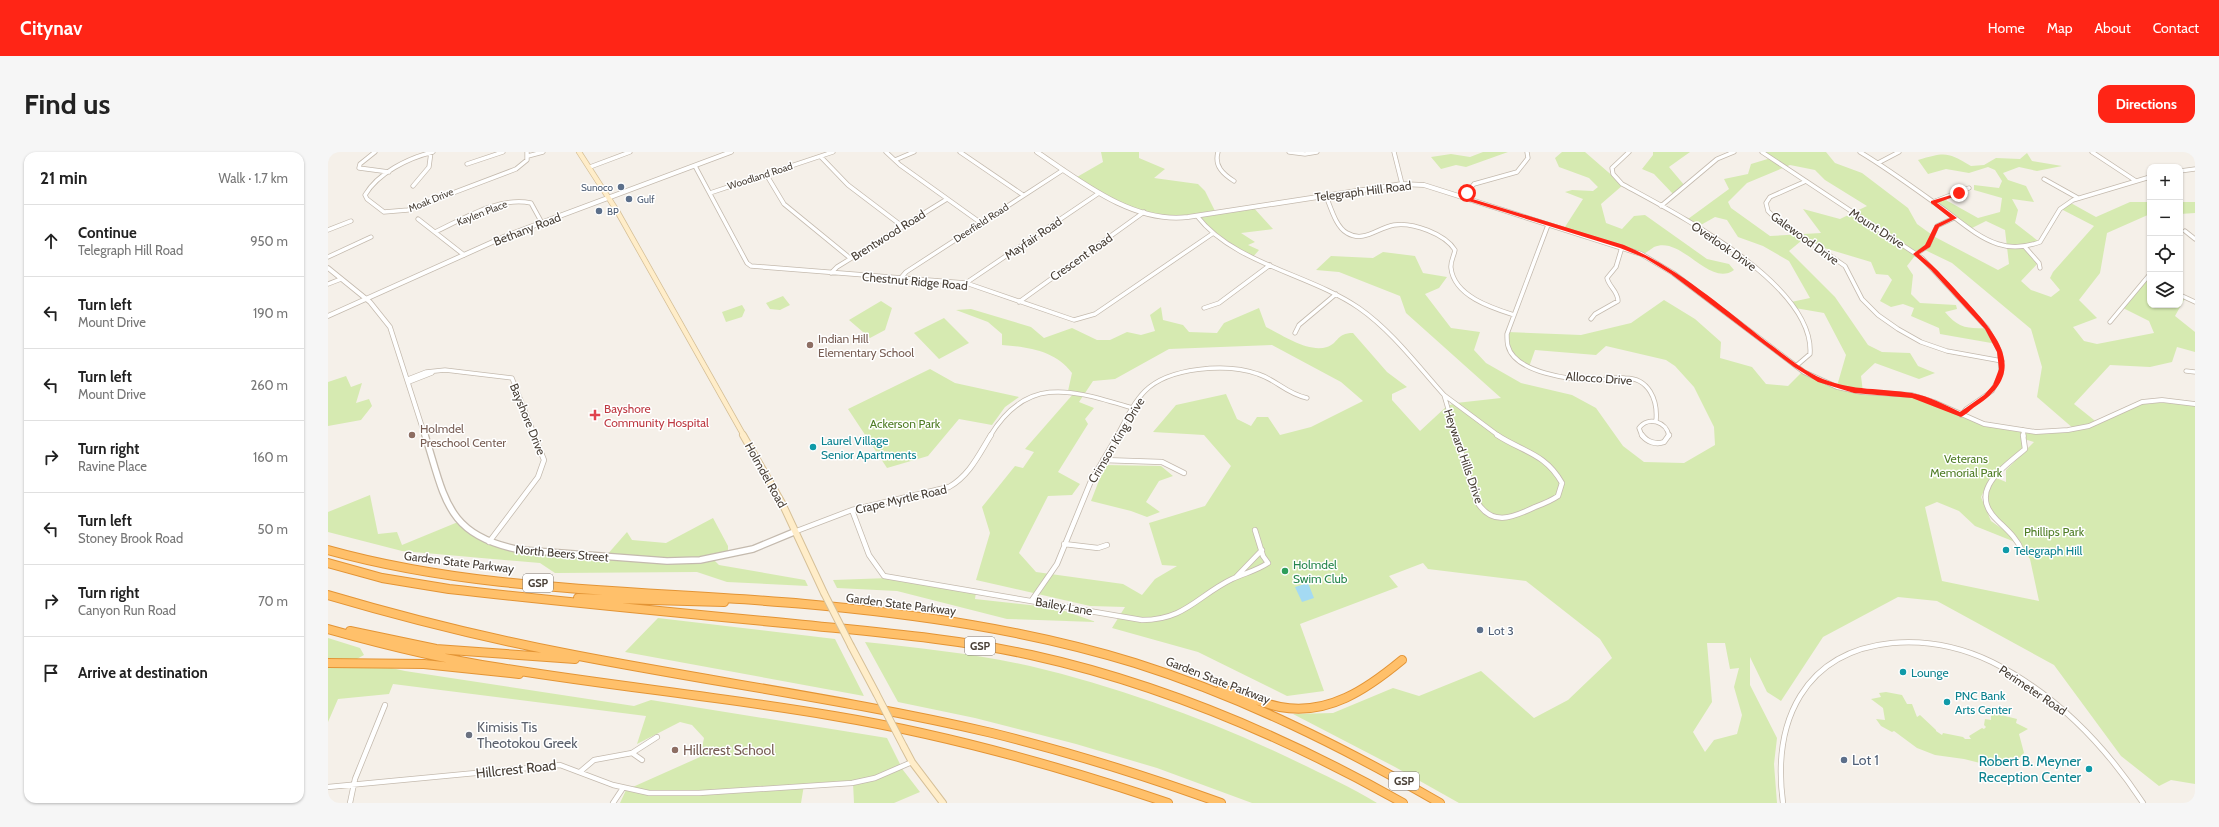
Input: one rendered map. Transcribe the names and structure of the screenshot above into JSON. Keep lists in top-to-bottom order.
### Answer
{
  "streets": {
    "highway": ["Garden State Parkway", "GSP"],
    "main road": ["Holmdel Road"],
    "street": [
      "Woodland Road",
      "Telegraph Hill Road",
      "Moak Drive",
      "Kaylen Place",
      "Deerfield Road",
      "Mount Drive",
      "Bethany Road",
      "Brentwood Road",
      "Mayfair Road",
      "Galewood Drive",
      "Overlook Drive",
      "Crescent Road",
      "Chestnut Ridge Road",
      "Allocco Drive",
      "Bayshore Drive",
      "Crimson King Drive",
      "Heyward Hills Drive",
      "Crape Myrtle Road",
      "North Beers Street",
      "Bailey Lane",
      "Perimeter Road",
      "Hillcrest Road"
    ]
  },
  "crossings": [
    ["Woodland Road", "Chestnut Ridge Road"],
    ["Telegraph Hill Road", "Deerfield Road"],
    ["Telegraph Hill Road", "Mount Drive"],
    ["Telegraph Hill Road", "Mayfair Road"],
    ["Telegraph Hill Road", "Overlook Drive"],
    ["Telegraph Hill Road", "Crescent Road"],
    ["Telegraph Hill Road", "Allocco Drive"],
    ["Telegraph Hill Road", "Heyward Hills Drive"],
    ["Kaylen Place", "Bethany Road"],
    ["Deerfield Road", "Chestnut Ridge Road"],
    ["Mount Drive", "Galewood Drive"],
    ["Bethany Road", "Chestnut Ridge Road"],
    ["Bethany Road", "Holmdel Road"],
    ["Bethany Road", "North Beers Street"],
    ["Brentwood Road", "Chestnut Ridge Road"],
    ["Mayfair Road", "Chestnut Ridge Road"],
    ["Crescent Road", "Chestnut Ridge Road"],
    ["Chestnut Ridge Road", "Heyward Hills Drive"],
    ["Bayshore Drive", "North Beers Street"],
    ["Crimson King Drive", "Crape Myrtle Road"],
    ["Crimson King Drive", "Bailey Lane"],
    ["Holmdel Road", "Crape Myrtle Road"],
    ["Holmdel Road", "North Beers Street"],
    ["Holmdel Road", "Hillcrest Road"],
    ["Crape Myrtle Road", "North Beers Street"],
    ["Crape Myrtle Road", "Bailey Lane"]
  ],
  "parks": ["Ackerson Park", "Veterans Memorial Park", "Phillips Park"],
  "places": {
    "other": [
      "Sunoco",
      "Gulf",
      "BP",
      "Indian Hill Elementary School",
      "Holmdel Preschool Center",
      "Laurel Village Senior Apartments",
      "Telegraph Hill",
      "Holmdel Swim Club",
      "Lot 3",
      "Lounge",
      "PNC Bank Arts Center",
      "Kimisis Tis Theotokou Greek",
      "Hillcrest School",
      "Lot 1",
      "Robert B. Meyner Reception Center"
    ],
    "health": ["Bayshore Community Hospital"]
  },
  "page": {
    "header": "Citynav",
    "nav": [
      "Home",
      "Map",
      "About",
      "Contact"
    ],
    "buttons": "Directions",
    "title": "Find us",
    "heading": ["21 min", "Walk · 1.7 km"],
    "map_buttons": ["+", "−"],
    "list": [
      ["Continue", "Telegraph Hill Road", "950 m"],
      ["Turn left", "Mount Drive", "190 m"],
      ["Turn left", "Mount Drive", "260 m"],
      ["Turn right", "Ravine Place", "160 m"],
      ["Turn left", "Stoney Brook Road", "50 m"],
      ["Turn right", "Canyon Run Road", "70 m"],
      "Arrive at destination"
    ]
  }
}
